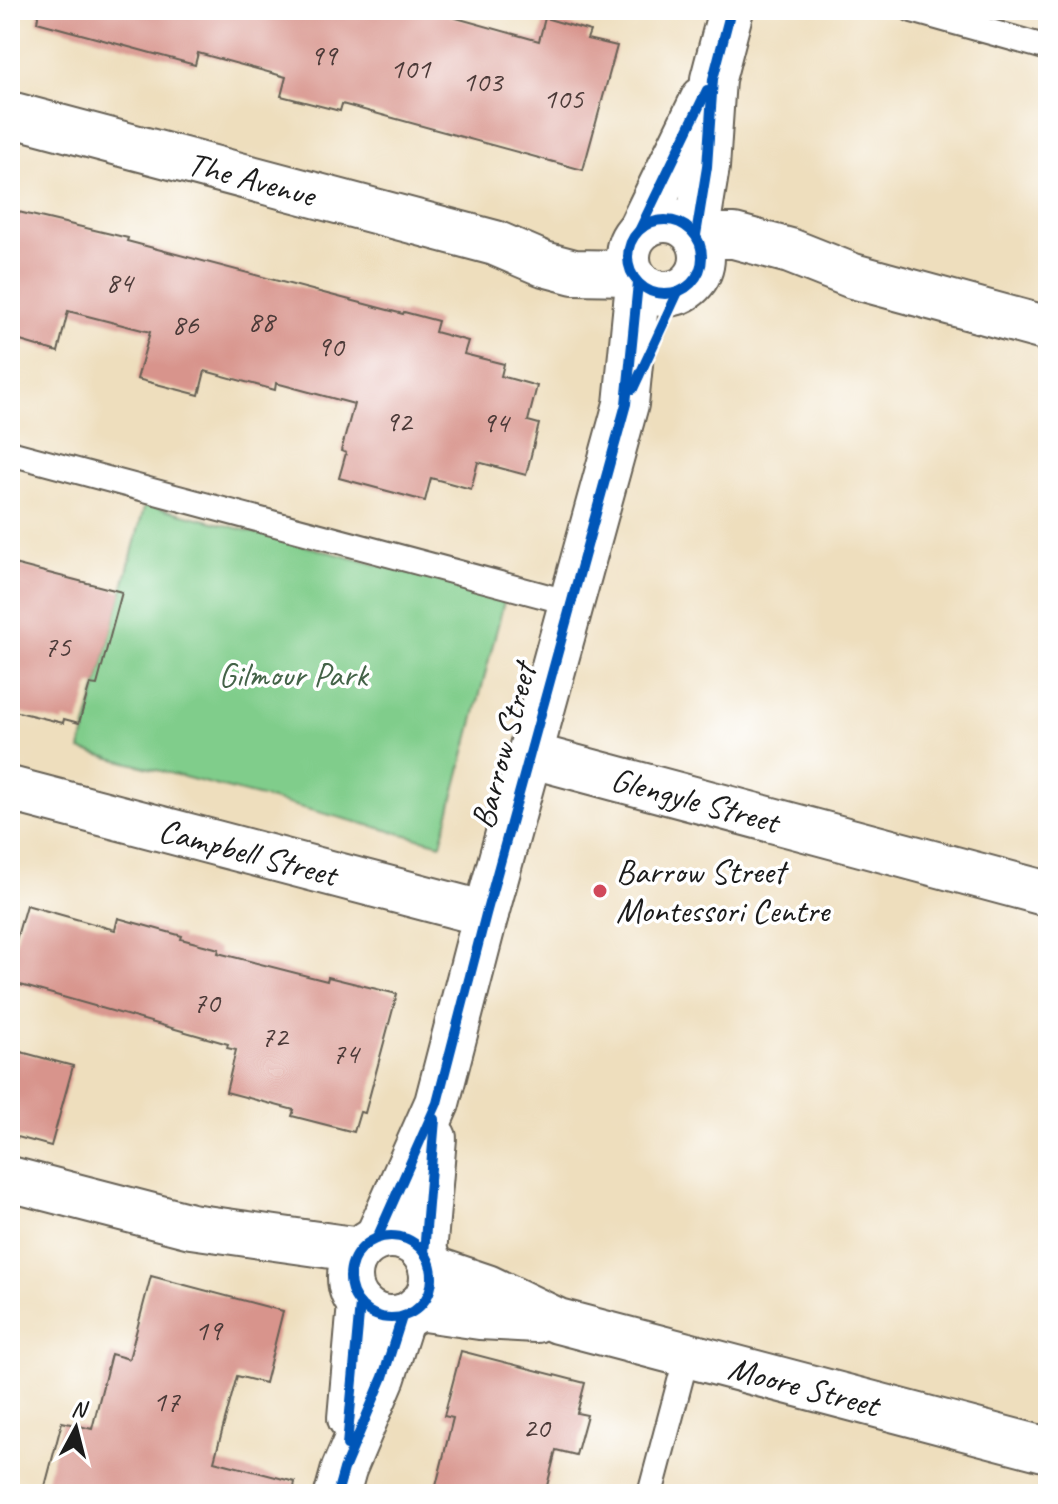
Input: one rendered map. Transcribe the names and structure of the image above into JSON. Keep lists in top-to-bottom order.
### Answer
{
  "streets": {
    "street": [
      "The Avenue",
      "Barrow Street",
      "Glengyle Street",
      "Campbell Street",
      "Moore Street"
    ]
  },
  "crossings": [
    ["The Avenue", "Barrow Street"],
    ["Barrow Street", "Glengyle Street"],
    ["Barrow Street", "Campbell Street"],
    ["Barrow Street", "Moore Street"]
  ],
  "parks": ["Gilmour Park"],
  "places": ["Barrow Street Montessori Centre"],
  "house_numbers": [
    "99",
    "101",
    "103",
    "105",
    "84",
    "88",
    "86",
    "90",
    "92",
    "94",
    "75",
    "70",
    "72",
    "74",
    "19",
    "17",
    "20"
  ],
  "north": "top"
}
